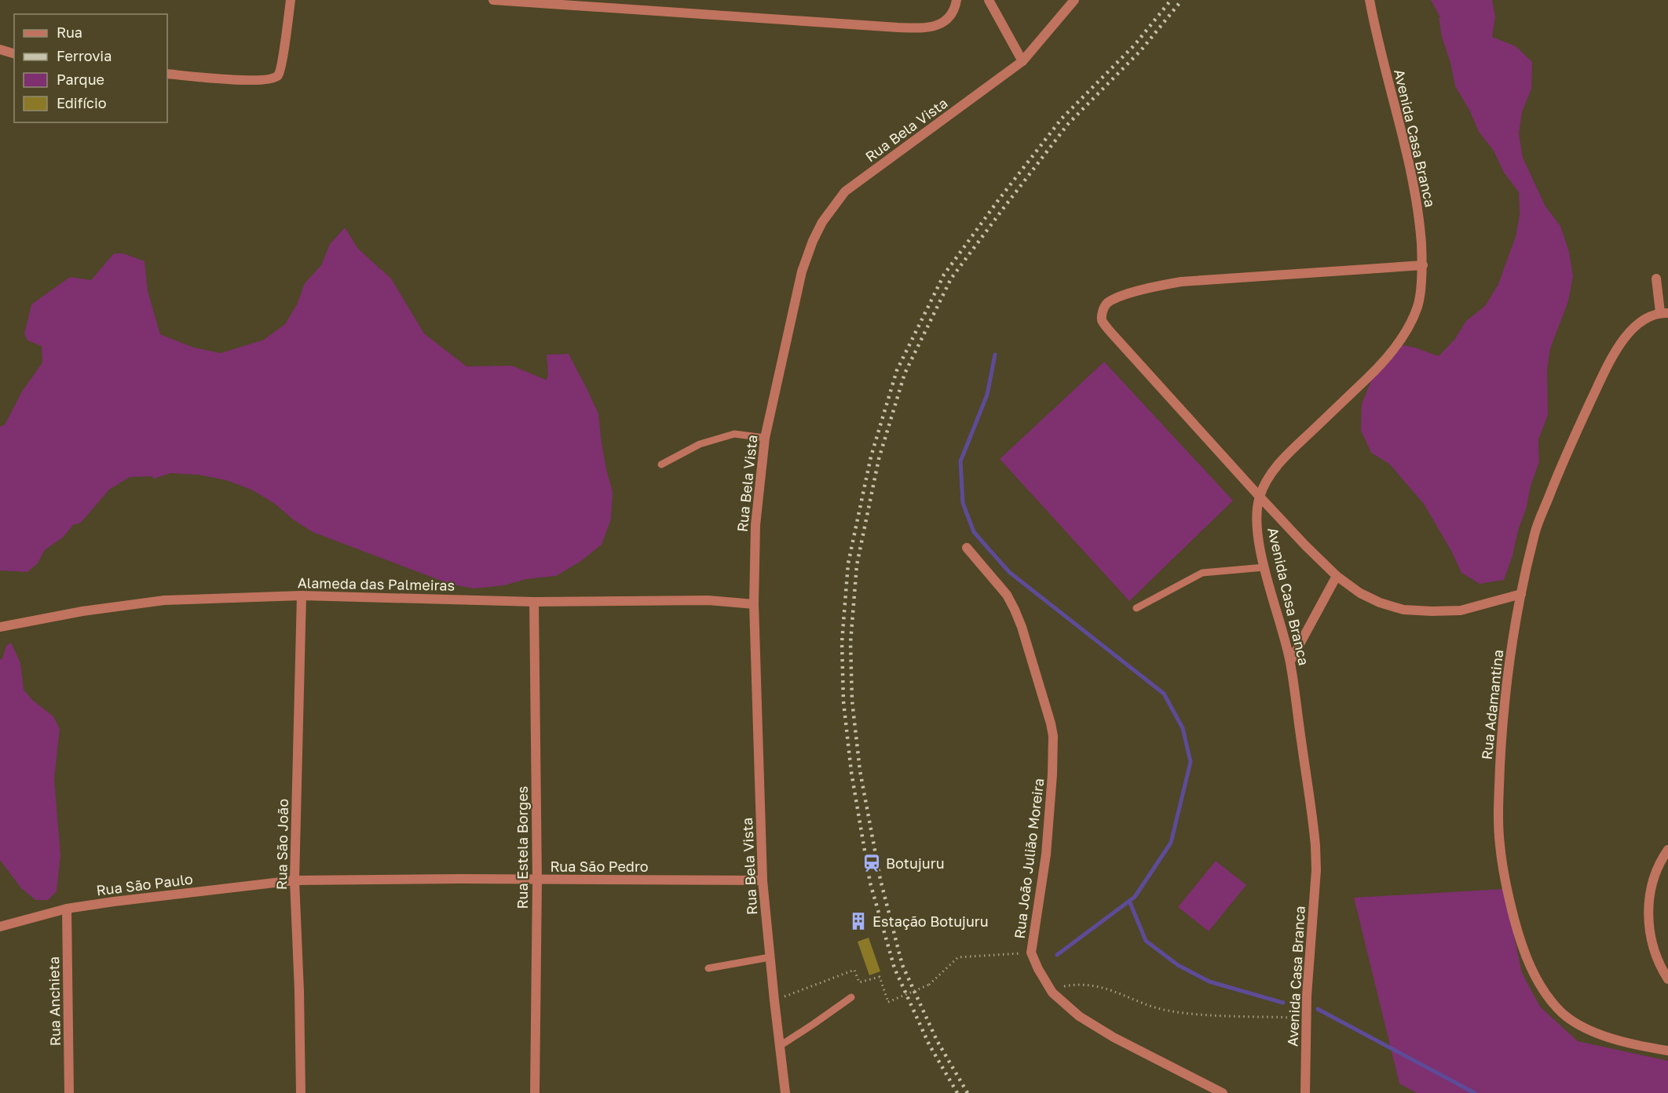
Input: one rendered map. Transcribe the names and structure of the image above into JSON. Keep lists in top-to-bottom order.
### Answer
{
  "streets": {
    "street": [
      "Rua Bela Vista",
      "Avenida Casa Branca",
      "Alameda das Palmeiras",
      "Rua Adamantina",
      "Rua São João",
      "Rua Estela Borges",
      "Rua João Julião Moreira",
      "Rua São Pedro",
      "Rua São Paulo",
      "Rua Anchieta"
    ]
  },
  "crossings": [
    ["Rua Bela Vista", "Alameda das Palmeiras"],
    ["Rua Bela Vista", "Rua São Pedro"],
    ["Alameda das Palmeiras", "Rua São João"],
    ["Alameda das Palmeiras", "Rua Estela Borges"],
    ["Rua São João", "Rua São Pedro"],
    ["Rua São João", "Rua São Paulo"],
    ["Rua Estela Borges", "Rua São Pedro"],
    ["Rua São Pedro", "Rua São Paulo"],
    ["Rua São Paulo", "Rua Anchieta"]
  ],
  "places": {
    "station": ["Botujuru"],
    "building": ["Estação Botujuru"]
  },
  "legend": [
    "Rua",
    "Ferrovia",
    "Parque",
    "Edifício"
  ]
}
